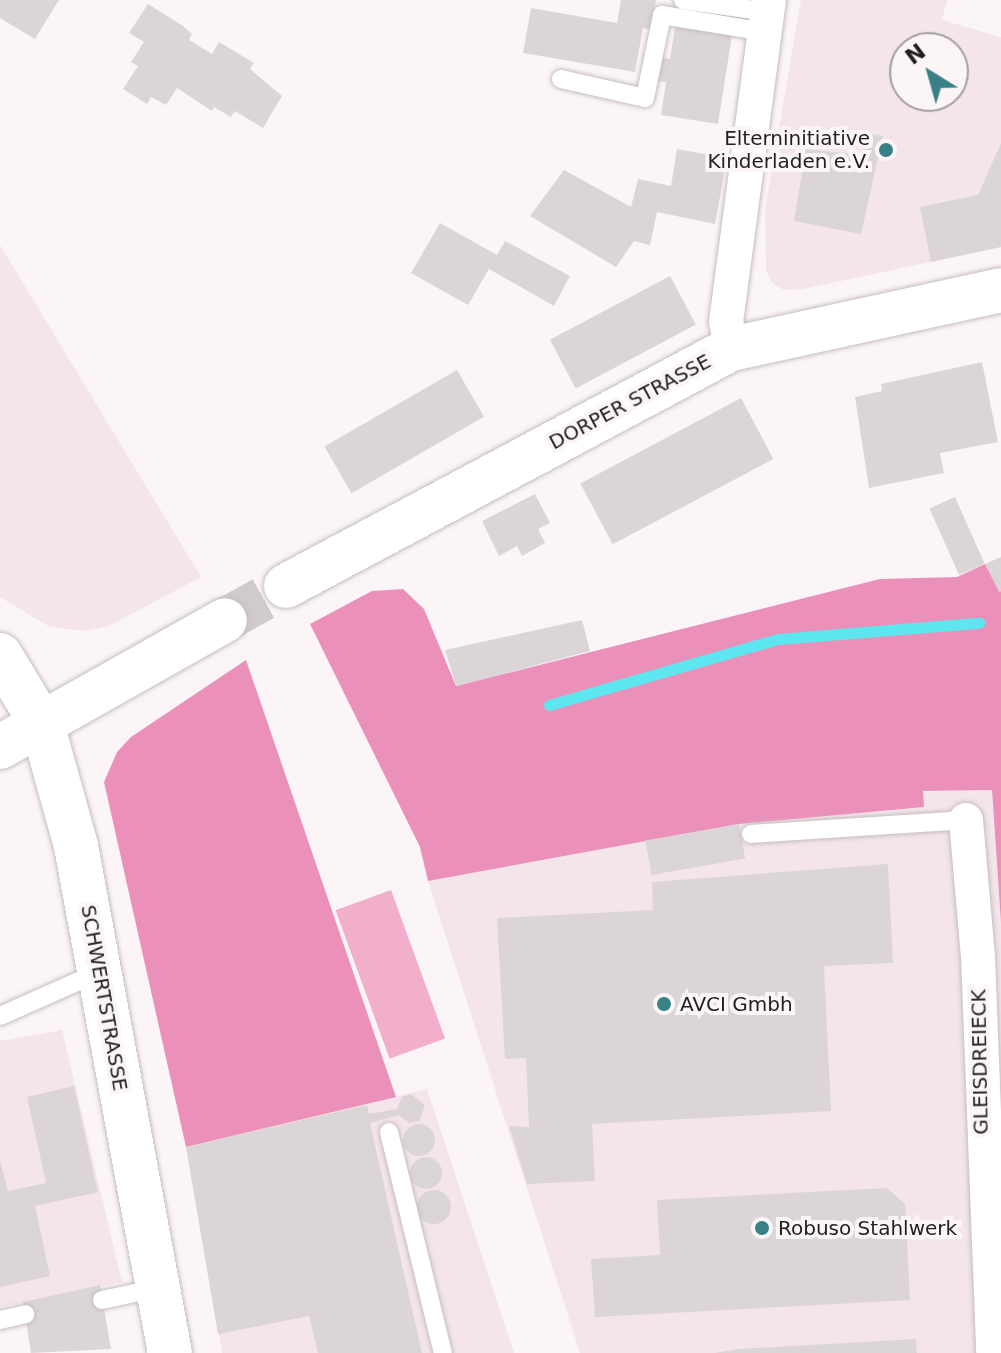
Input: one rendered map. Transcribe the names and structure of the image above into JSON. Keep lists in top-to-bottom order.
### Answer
{
  "streets": {
    "street": ["DORPER STRASSE", "SCHWERTSTRASSE", "GLEISDREIECK"]
  },
  "places": ["Elterninitiative Kinderladen e.V.", "AVCI Gmbh", "Robuso Stahlwerk"],
  "north": "top left"
}
